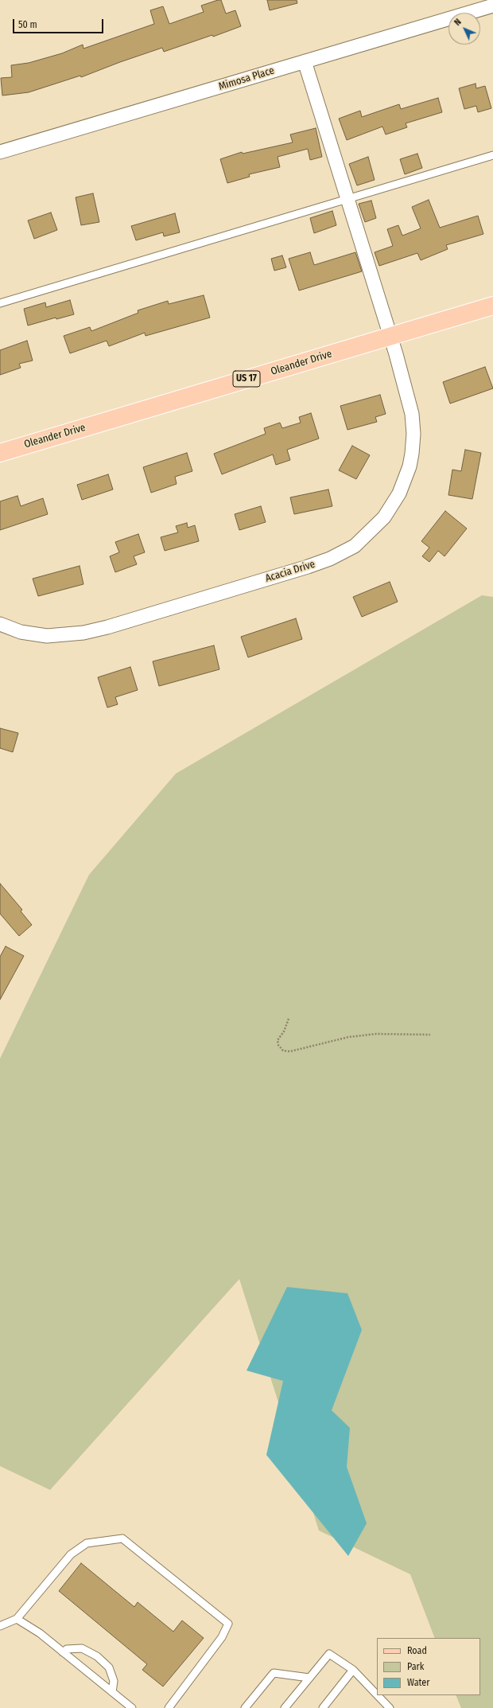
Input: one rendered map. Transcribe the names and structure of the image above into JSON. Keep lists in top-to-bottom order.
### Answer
{
  "streets": {
    "main road": ["Oleander Drive", "US 17"],
    "street": ["Mimosa Place", "Acacia Drive"]
  },
  "crossings": [
    ["Mimosa Place", "Acacia Drive"],
    ["Oleander Drive", "Acacia Drive"]
  ],
  "legend": ["Road", "Park", "Water"],
  "scale_bar": "50 m",
  "north": "top left"
}
